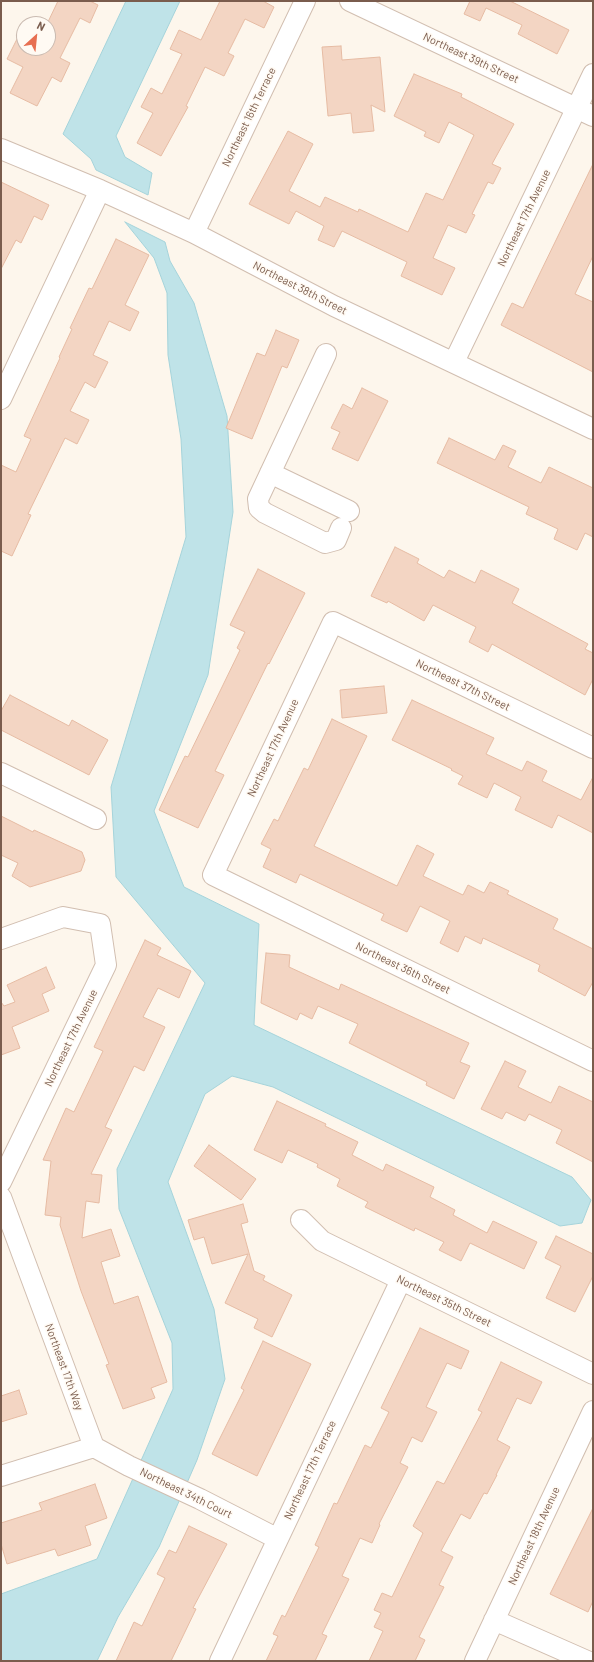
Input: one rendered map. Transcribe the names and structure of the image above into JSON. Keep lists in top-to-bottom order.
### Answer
{
  "streets": {
    "street": [
      "Northeast 39th Street",
      "Northeast 16th Terrace",
      "Northeast 17th Avenue",
      "Northeast 38th Street",
      "Northeast 37th Street",
      "Northeast 36th Street",
      "Northeast 35th Street",
      "Northeast 17th Way",
      "Northeast 17th Terrace",
      "Northeast 34th Court",
      "Northeast 18th Avenue"
    ]
  },
  "crossings": [
    ["Northeast 39th Street", "Northeast 17th Avenue"],
    ["Northeast 16th Terrace", "Northeast 38th Street"],
    ["Northeast 17th Avenue", "Northeast 38th Street"],
    ["Northeast 17th Avenue", "Northeast 37th Street"],
    ["Northeast 17th Avenue", "Northeast 36th Street"],
    ["Northeast 35th Street", "Northeast 17th Terrace"],
    ["Northeast 17th Way", "Northeast 34th Court"],
    ["Northeast 17th Terrace", "Northeast 34th Court"]
  ],
  "north": "top right"
}
